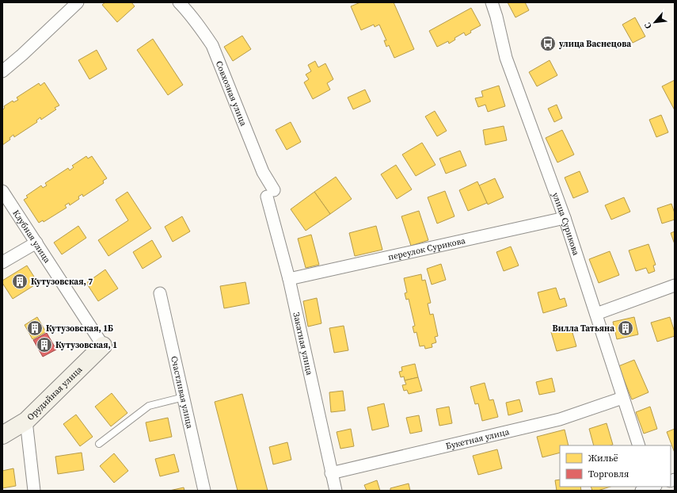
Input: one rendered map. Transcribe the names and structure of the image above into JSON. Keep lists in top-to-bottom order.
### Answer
{
  "streets": {
    "street": [
      "Совхозная улица",
      "улица Сурикова",
      "Клубная улица",
      "переулок Сурикова",
      "Закатная улица",
      "Счастливая улица",
      "Орудийная улица",
      "Букетная улица"
    ]
  },
  "crossings": [
    ["Совхозная улица", "Закатная улица"],
    ["улица Сурикова", "переулок Сурикова"],
    ["улица Сурикова", "Букетная улица"],
    ["Клубная улица", "Орудийная улица"],
    ["переулок Сурикова", "Закатная улица"],
    ["Закатная улица", "Букетная улица"]
  ],
  "places": {
    "bus stop": ["улица Васнецова"],
    "building": [
      "Кутузовская, 7",
      "Кутузовская, 1Б",
      "Вилла Татьяна",
      "Кутузовская, 1"
    ]
  },
  "legend": ["Жильё", "Торговля"],
  "north": "bottom left"
}
